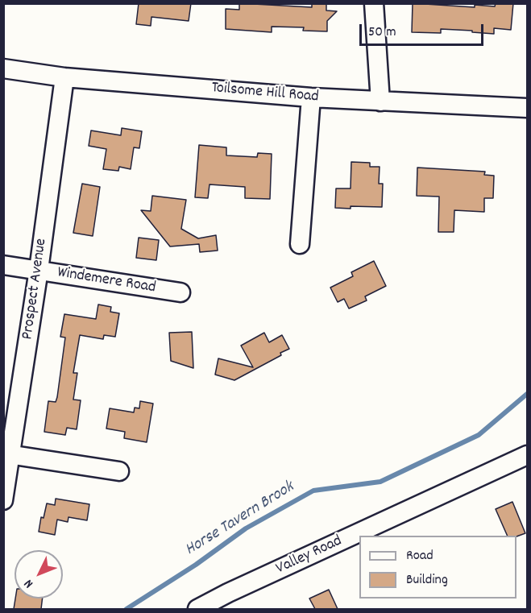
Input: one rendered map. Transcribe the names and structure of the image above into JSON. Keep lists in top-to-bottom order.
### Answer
{
  "streets": {
    "street": [
      "Toilsome Hill Road",
      "Windemere Road",
      "Prospect Avenue",
      "Valley Road"
    ]
  },
  "crossings": [
    ["Toilsome Hill Road", "Prospect Avenue"],
    ["Windemere Road", "Prospect Avenue"]
  ],
  "water": ["Horse Tavern Brook"],
  "legend": ["Road", "Building"],
  "scale_bar": "50 m",
  "north": "bottom left"
}
